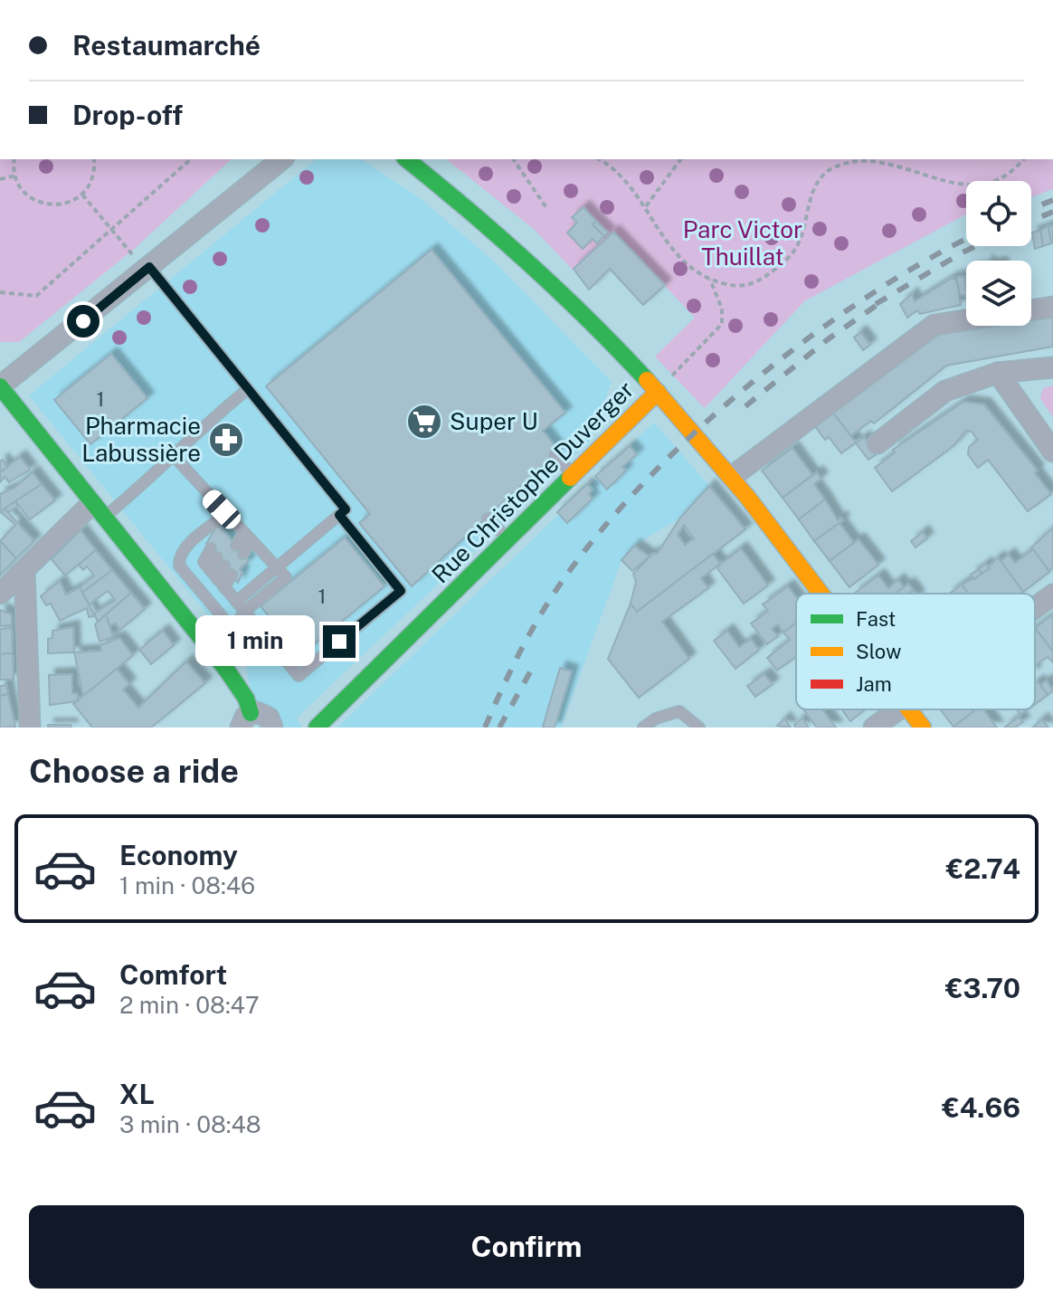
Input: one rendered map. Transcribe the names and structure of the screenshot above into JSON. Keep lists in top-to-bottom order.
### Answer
{
  "streets": {
    "street": ["Rue Christophe Duverger"]
  },
  "parks": ["Parc Victor Thuillat"],
  "places": {
    "supermarket": ["Super U"],
    "pharmacy": ["Pharmacie Labussière"]
  },
  "house_numbers": ["1", "1"],
  "legend": ["Fast", "Slow", "Jam"],
  "page": {
    "banner": ["Restaumarché", "Drop-off"],
    "bubble": "1 min",
    "heading": "Choose a ride",
    "list": [
      {
        "name": "Economy",
        "note": "1 min · 08:46",
        "value": "€2.74"
      },
      {
        "name": "Comfort",
        "note": "2 min · 08:47",
        "value": "€3.70"
      },
      {
        "name": "XL",
        "note": "3 min · 08:48",
        "value": "€4.66"
      }
    ],
    "buttons": "Confirm"
  }
}
